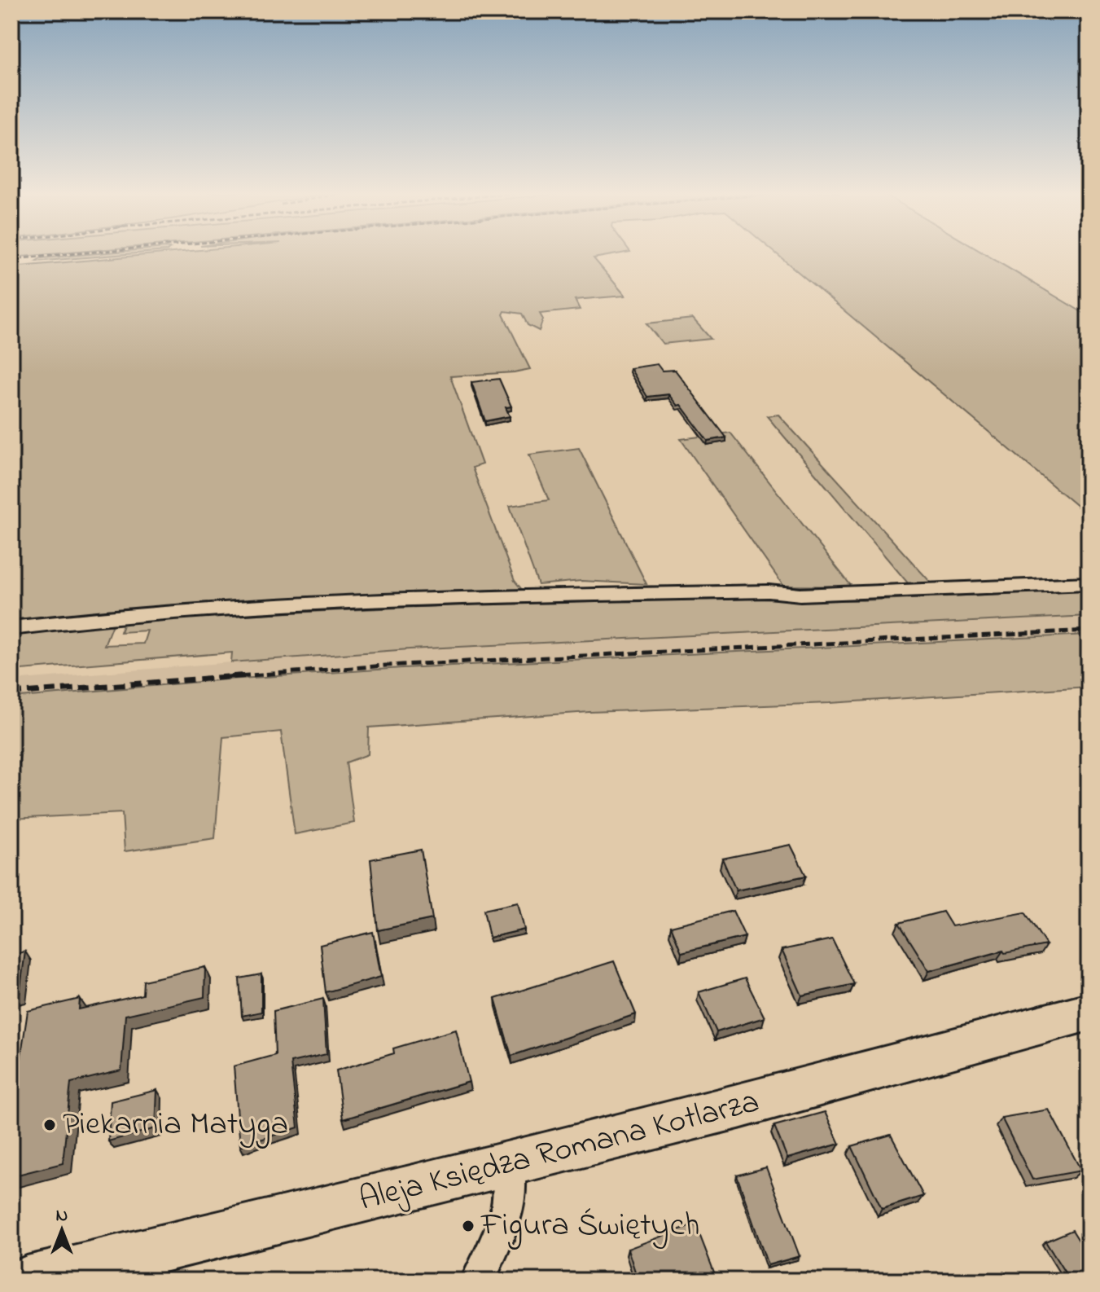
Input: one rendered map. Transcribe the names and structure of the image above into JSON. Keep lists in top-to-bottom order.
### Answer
{
  "streets": {
    "street": ["Aleja Księdza Romana Kotlarza"]
  },
  "places": ["Piekarnia Matyga", "Figura Świętych"],
  "north": "top"
}
